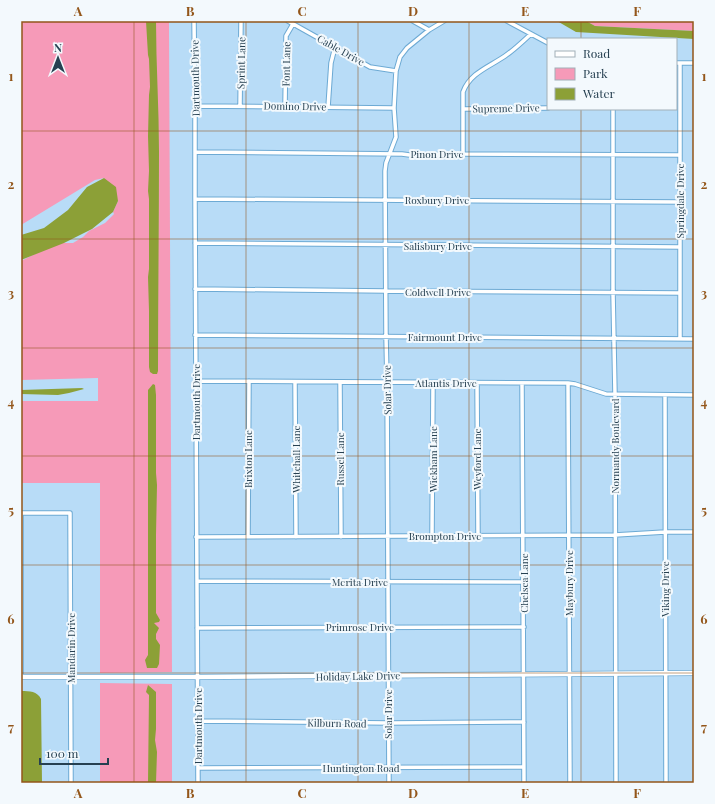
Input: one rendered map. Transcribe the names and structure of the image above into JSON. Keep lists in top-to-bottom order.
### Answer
{
  "streets": {
    "street": [
      "Cable Drive",
      "Sprint Lane",
      "Font Lane",
      "Dartmouth Drive",
      "Domino Drive",
      "Supreme Drive",
      "Pinon Drive",
      "Roxbury Drive",
      "Springdale Drive",
      "Salisbury Drive",
      "Coldwell Drive",
      "Fairmount Drive",
      "Atlantis Drive",
      "Solar Drive",
      "Normandy Boulevard",
      "Brixton Lane",
      "Whitehall Lane",
      "Russel Lane",
      "Wickham Lane",
      "Weyford Lane",
      "Brompton Drive",
      "Merita Drive",
      "Chelsea Lane",
      "Maybury Drive",
      "Viking Drive",
      "Primrose Drive",
      "Mandarin Drive",
      "Holiday Lake Drive",
      "Kilburn Road",
      "Huntington Road"
    ]
  },
  "crossings": [
    ["Cable Drive", "Font Lane"],
    ["Cable Drive", "Solar Drive"],
    ["Sprint Lane", "Domino Drive"],
    ["Font Lane", "Domino Drive"],
    ["Dartmouth Drive", "Domino Drive"],
    ["Dartmouth Drive", "Pinon Drive"],
    ["Dartmouth Drive", "Roxbury Drive"],
    ["Dartmouth Drive", "Salisbury Drive"],
    ["Dartmouth Drive", "Coldwell Drive"],
    ["Dartmouth Drive", "Fairmount Drive"],
    ["Dartmouth Drive", "Atlantis Drive"],
    ["Dartmouth Drive", "Brompton Drive"],
    ["Dartmouth Drive", "Merita Drive"],
    ["Dartmouth Drive", "Primrose Drive"],
    ["Dartmouth Drive", "Holiday Lake Drive"],
    ["Dartmouth Drive", "Kilburn Road"],
    ["Dartmouth Drive", "Huntington Road"],
    ["Domino Drive", "Solar Drive"],
    ["Pinon Drive", "Springdale Drive"],
    ["Pinon Drive", "Solar Drive"],
    ["Pinon Drive", "Normandy Boulevard"],
    ["Roxbury Drive", "Springdale Drive"],
    ["Roxbury Drive", "Solar Drive"],
    ["Roxbury Drive", "Normandy Boulevard"],
    ["Springdale Drive", "Salisbury Drive"],
    ["Springdale Drive", "Coldwell Drive"],
    ["Springdale Drive", "Fairmount Drive"],
    ["Salisbury Drive", "Solar Drive"],
    ["Salisbury Drive", "Normandy Boulevard"],
    ["Coldwell Drive", "Solar Drive"],
    ["Coldwell Drive", "Normandy Boulevard"],
    ["Fairmount Drive", "Solar Drive"],
    ["Fairmount Drive", "Normandy Boulevard"],
    ["Atlantis Drive", "Solar Drive"],
    ["Atlantis Drive", "Normandy Boulevard"],
    ["Atlantis Drive", "Brixton Lane"],
    ["Atlantis Drive", "Whitehall Lane"],
    ["Atlantis Drive", "Russel Lane"],
    ["Atlantis Drive", "Wickham Lane"],
    ["Atlantis Drive", "Weyford Lane"],
    ["Atlantis Drive", "Chelsea Lane"],
    ["Atlantis Drive", "Maybury Drive"],
    ["Atlantis Drive", "Viking Drive"],
    ["Solar Drive", "Brompton Drive"],
    ["Solar Drive", "Merita Drive"],
    ["Solar Drive", "Primrose Drive"],
    ["Solar Drive", "Holiday Lake Drive"],
    ["Solar Drive", "Kilburn Road"],
    ["Solar Drive", "Huntington Road"],
    ["Normandy Boulevard", "Brompton Drive"],
    ["Normandy Boulevard", "Holiday Lake Drive"],
    ["Brixton Lane", "Brompton Drive"],
    ["Whitehall Lane", "Brompton Drive"],
    ["Russel Lane", "Brompton Drive"],
    ["Wickham Lane", "Brompton Drive"],
    ["Weyford Lane", "Brompton Drive"],
    ["Brompton Drive", "Chelsea Lane"],
    ["Brompton Drive", "Maybury Drive"],
    ["Brompton Drive", "Viking Drive"],
    ["Merita Drive", "Chelsea Lane"],
    ["Chelsea Lane", "Primrose Drive"],
    ["Chelsea Lane", "Holiday Lake Drive"],
    ["Chelsea Lane", "Kilburn Road"],
    ["Chelsea Lane", "Huntington Road"],
    ["Maybury Drive", "Holiday Lake Drive"],
    ["Viking Drive", "Holiday Lake Drive"],
    ["Mandarin Drive", "Holiday Lake Drive"]
  ],
  "legend": ["Road", "Park", "Water"],
  "scale_bar": "100 m",
  "north": "top",
  "grid": {
    "columns": [
      "A",
      "B",
      "C",
      "D",
      "E",
      "F"
    ],
    "rows": [
      "1",
      "2",
      "3",
      "4",
      "5",
      "6",
      "7"
    ]
  }
}
